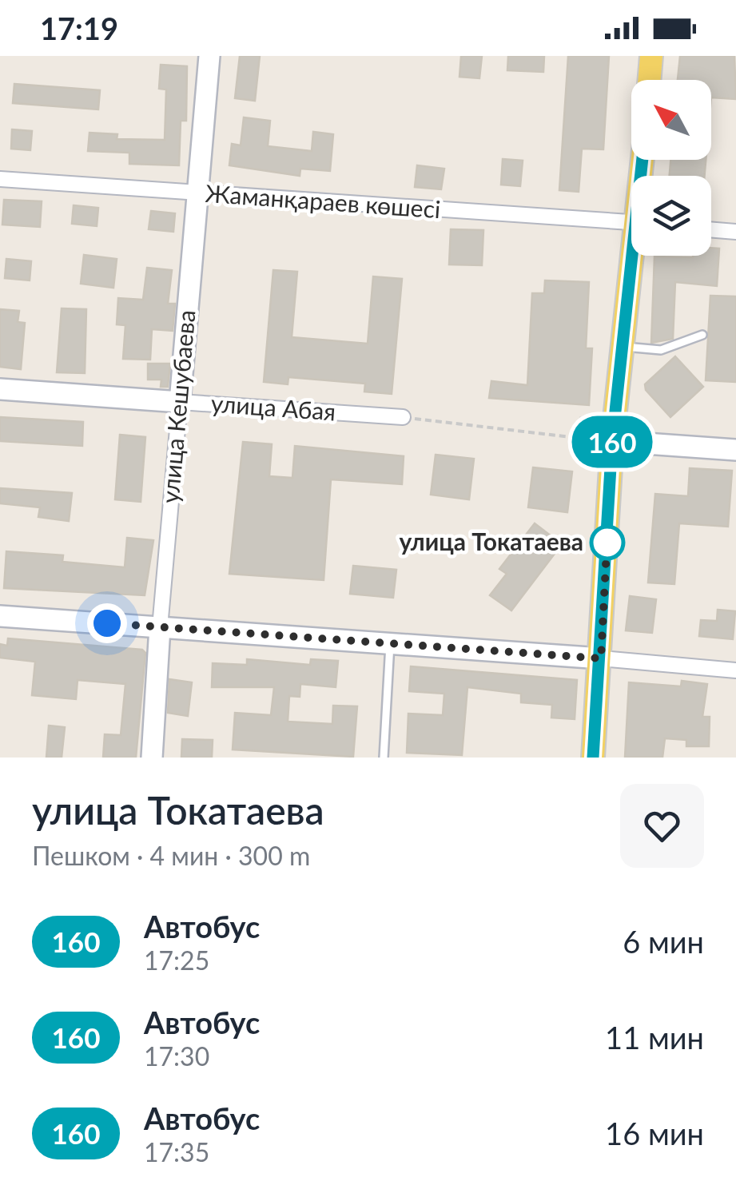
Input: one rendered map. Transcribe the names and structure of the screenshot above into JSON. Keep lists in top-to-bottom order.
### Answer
{
  "streets": {
    "street": ["Жаманқараев көшесі", "улица Кешубаева", "улица Абая"]
  },
  "crossings": [
    ["Жаманқараев көшесі", "улица Кешубаева"],
    ["улица Кешубаева", "улица Абая"]
  ],
  "places": ["улица Токатаева"],
  "lines": ["bus line 160"],
  "north": "top left",
  "page": {
    "status": "17:19",
    "on_map": "160",
    "heading": ["улица Токатаева", "Пешком · 4 мин · 300 m"],
    "list": [
      {
        "mark": "160",
        "name": "Автобус",
        "note": "17:25",
        "value": "6 мин"
      },
      {
        "mark": "160",
        "name": "Автобус",
        "note": "17:30",
        "value": "11 мин"
      },
      {
        "mark": "160",
        "name": "Автобус",
        "note": "17:35",
        "value": "16 мин"
      }
    ]
  }
}
